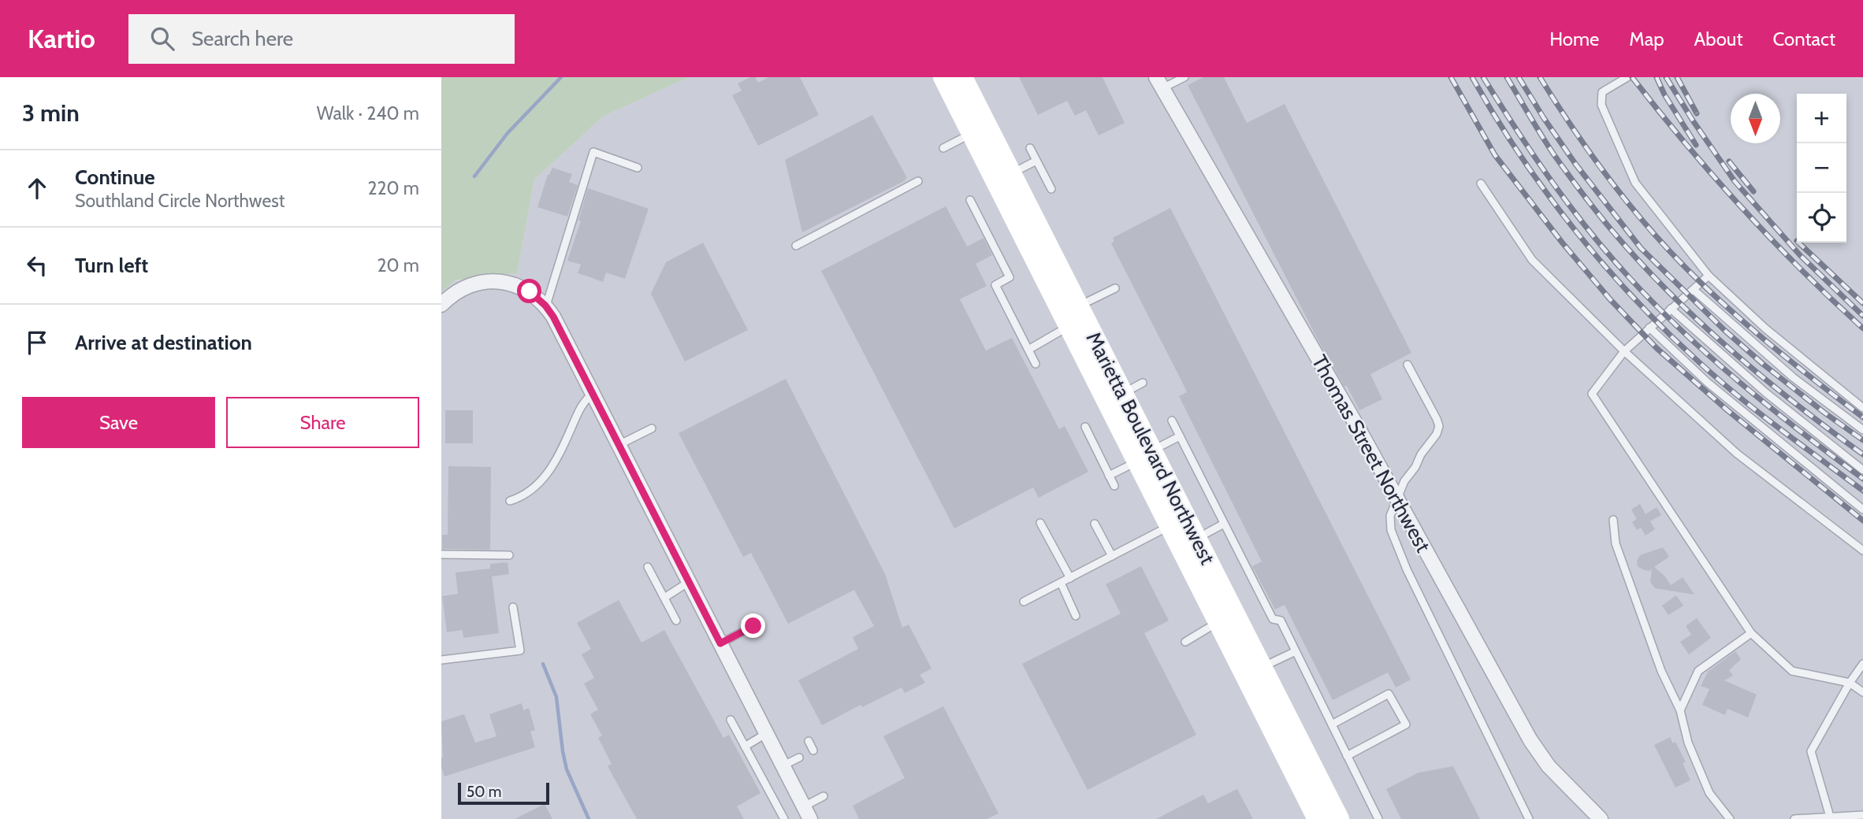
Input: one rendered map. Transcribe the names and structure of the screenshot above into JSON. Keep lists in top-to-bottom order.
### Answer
{
  "streets": {
    "main road": ["Marietta Boulevard Northwest"],
    "street": ["Thomas Street Northwest"]
  },
  "scale_bar": "50 m",
  "north": "bottom",
  "page": {
    "header": "Kartio",
    "search": "Search here",
    "nav": [
      "Home",
      "Map",
      "About",
      "Contact"
    ],
    "heading": ["3 min", "Walk · 240 m"],
    "map_buttons": ["+", "−"],
    "list": [
      ["Continue", "Southland Circle Northwest", "220 m"],
      ["Turn left", "20 m"],
      "Arrive at destination"
    ],
    "buttons": ["Save", "Share"],
    "scale": "50 m"
  }
}
